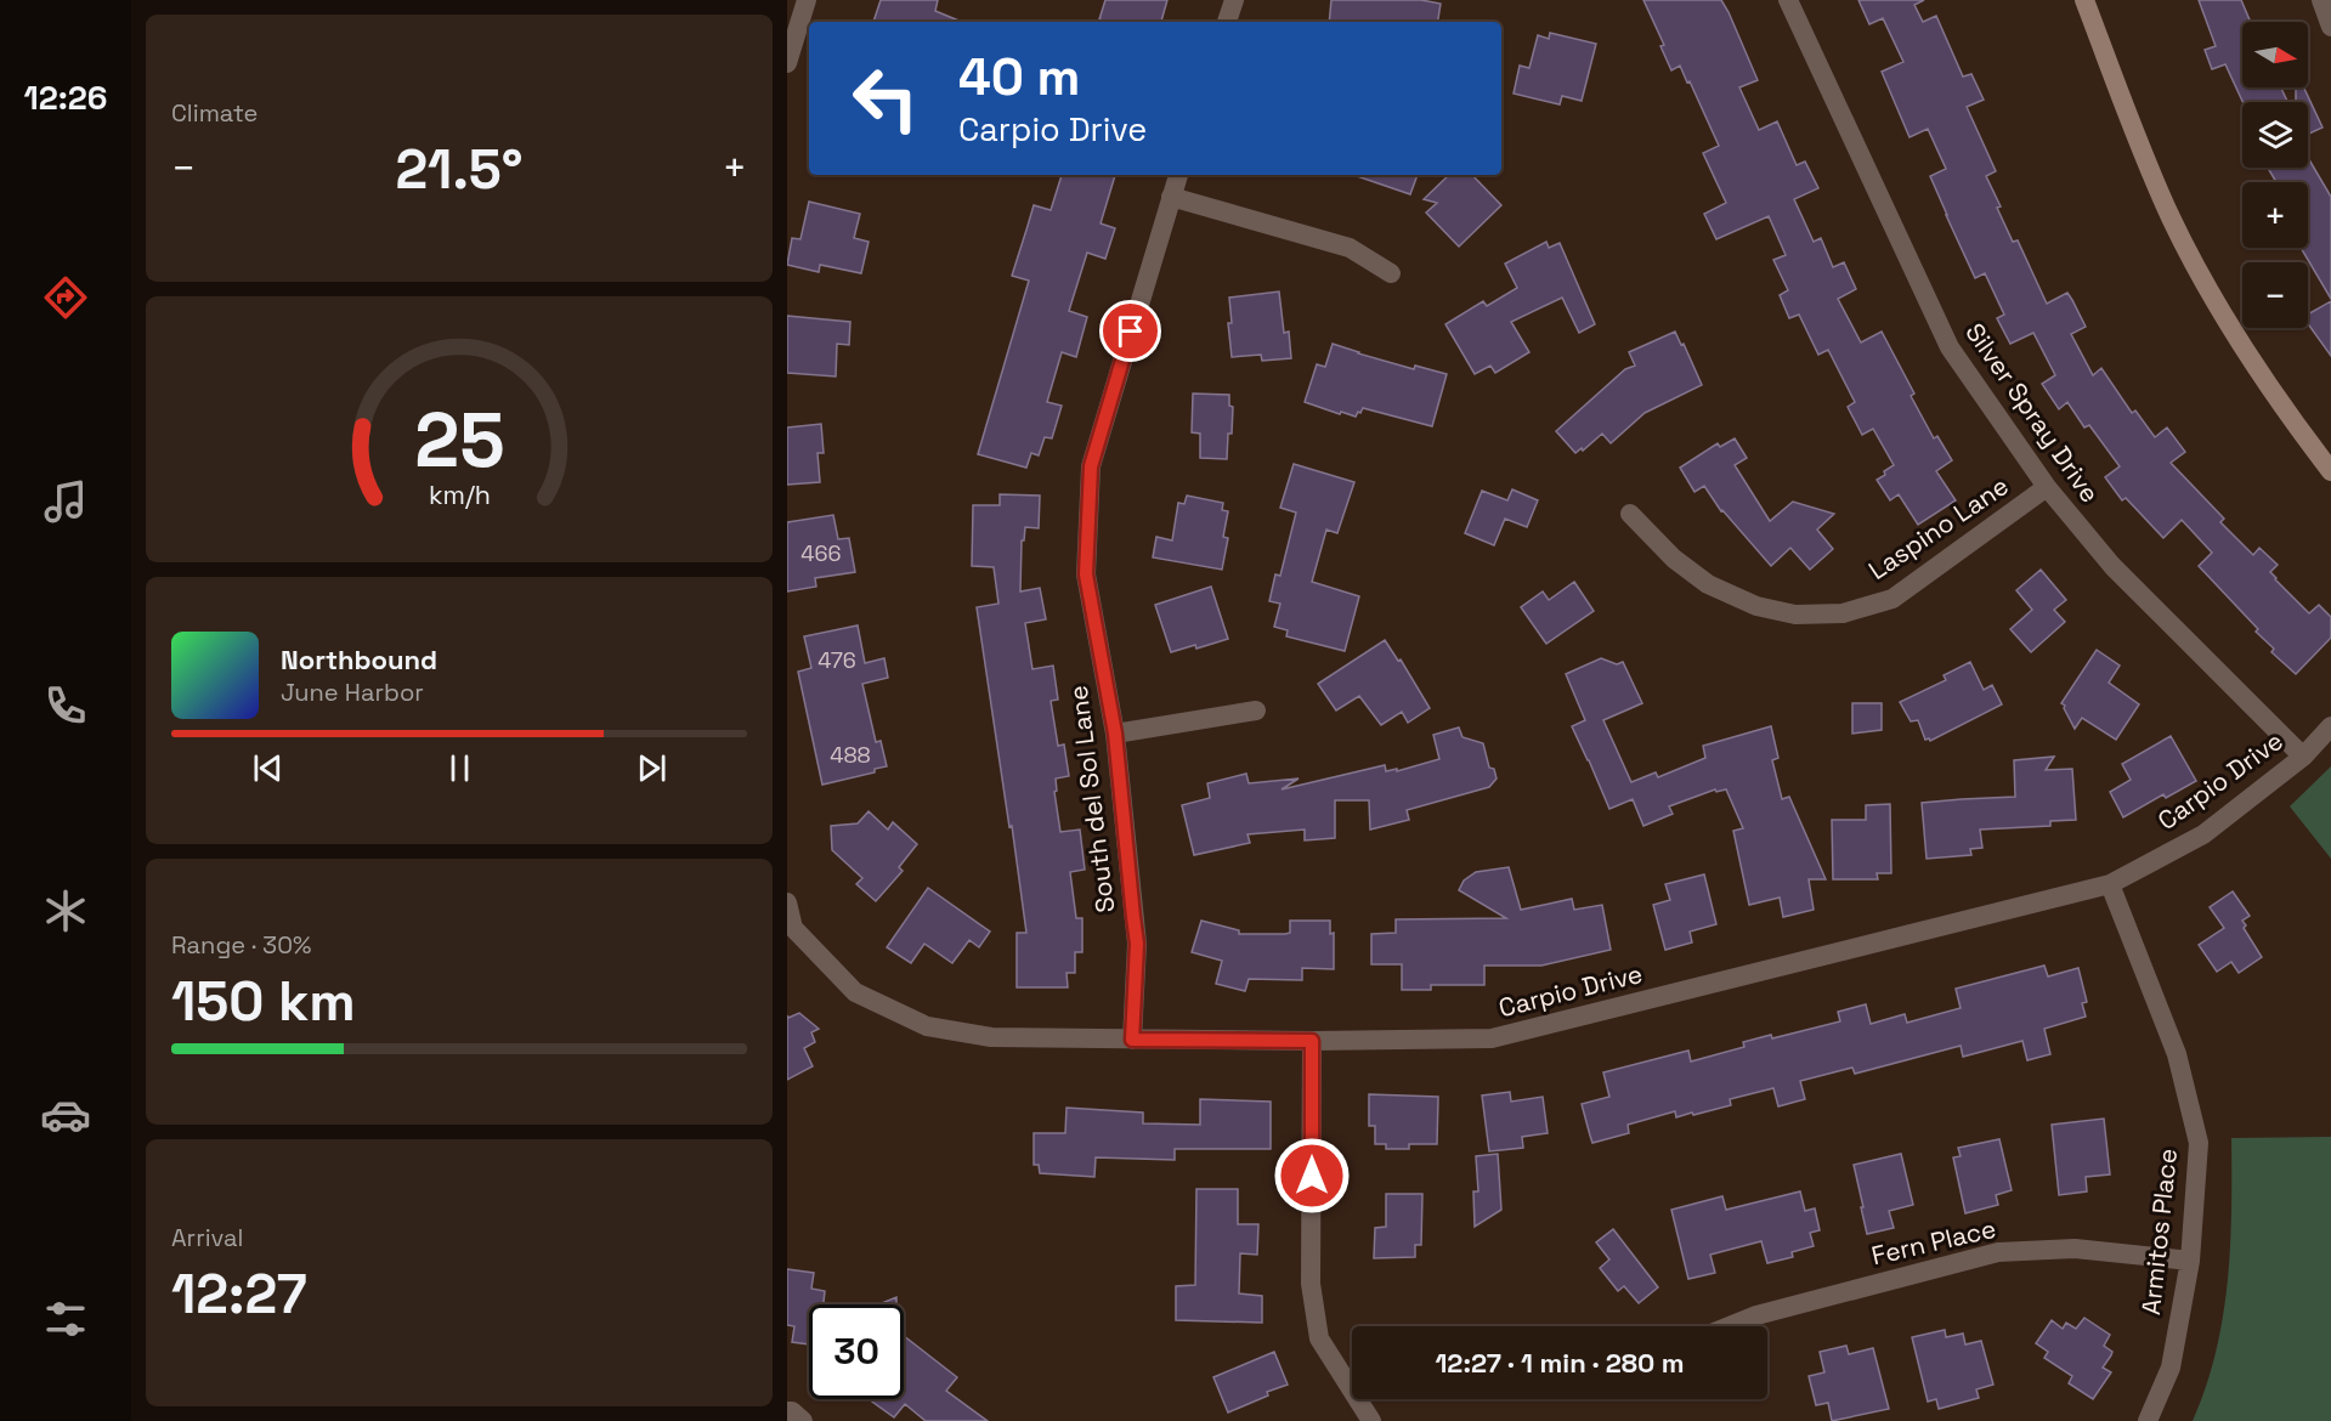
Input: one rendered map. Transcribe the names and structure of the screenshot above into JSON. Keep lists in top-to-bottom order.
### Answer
{
  "streets": {
    "street": [
      "Silver Spray Drive",
      "Laspino Lane",
      "Carpio Drive",
      "South del Sol Lane",
      "Armitos Place",
      "Fern Place"
    ]
  },
  "crossings": [
    ["Silver Spray Drive", "Laspino Lane"],
    ["Silver Spray Drive", "Carpio Drive"],
    ["Carpio Drive", "South del Sol Lane"],
    ["Carpio Drive", "Armitos Place"],
    ["Armitos Place", "Fern Place"]
  ],
  "house_numbers": ["466", "476", "488"],
  "north": "right",
  "page": {
    "tabs": "12:26",
    "tile": [
      "Climate",
      ["Range · 30%", "150 km"],
      ["Arrival", "12:27"]
    ],
    "map_buttons": ["+", "−"],
    "turn": ["40 m", "Carpio Drive"],
    "heat": ["−", "21.5°", "+"],
    "song": ["Northbound", "June Harbor"],
    "limit": "30",
    "trip": "12:27 · 1 min · 280 m",
    "gauge": ["25", "km/h"]
  }
}
